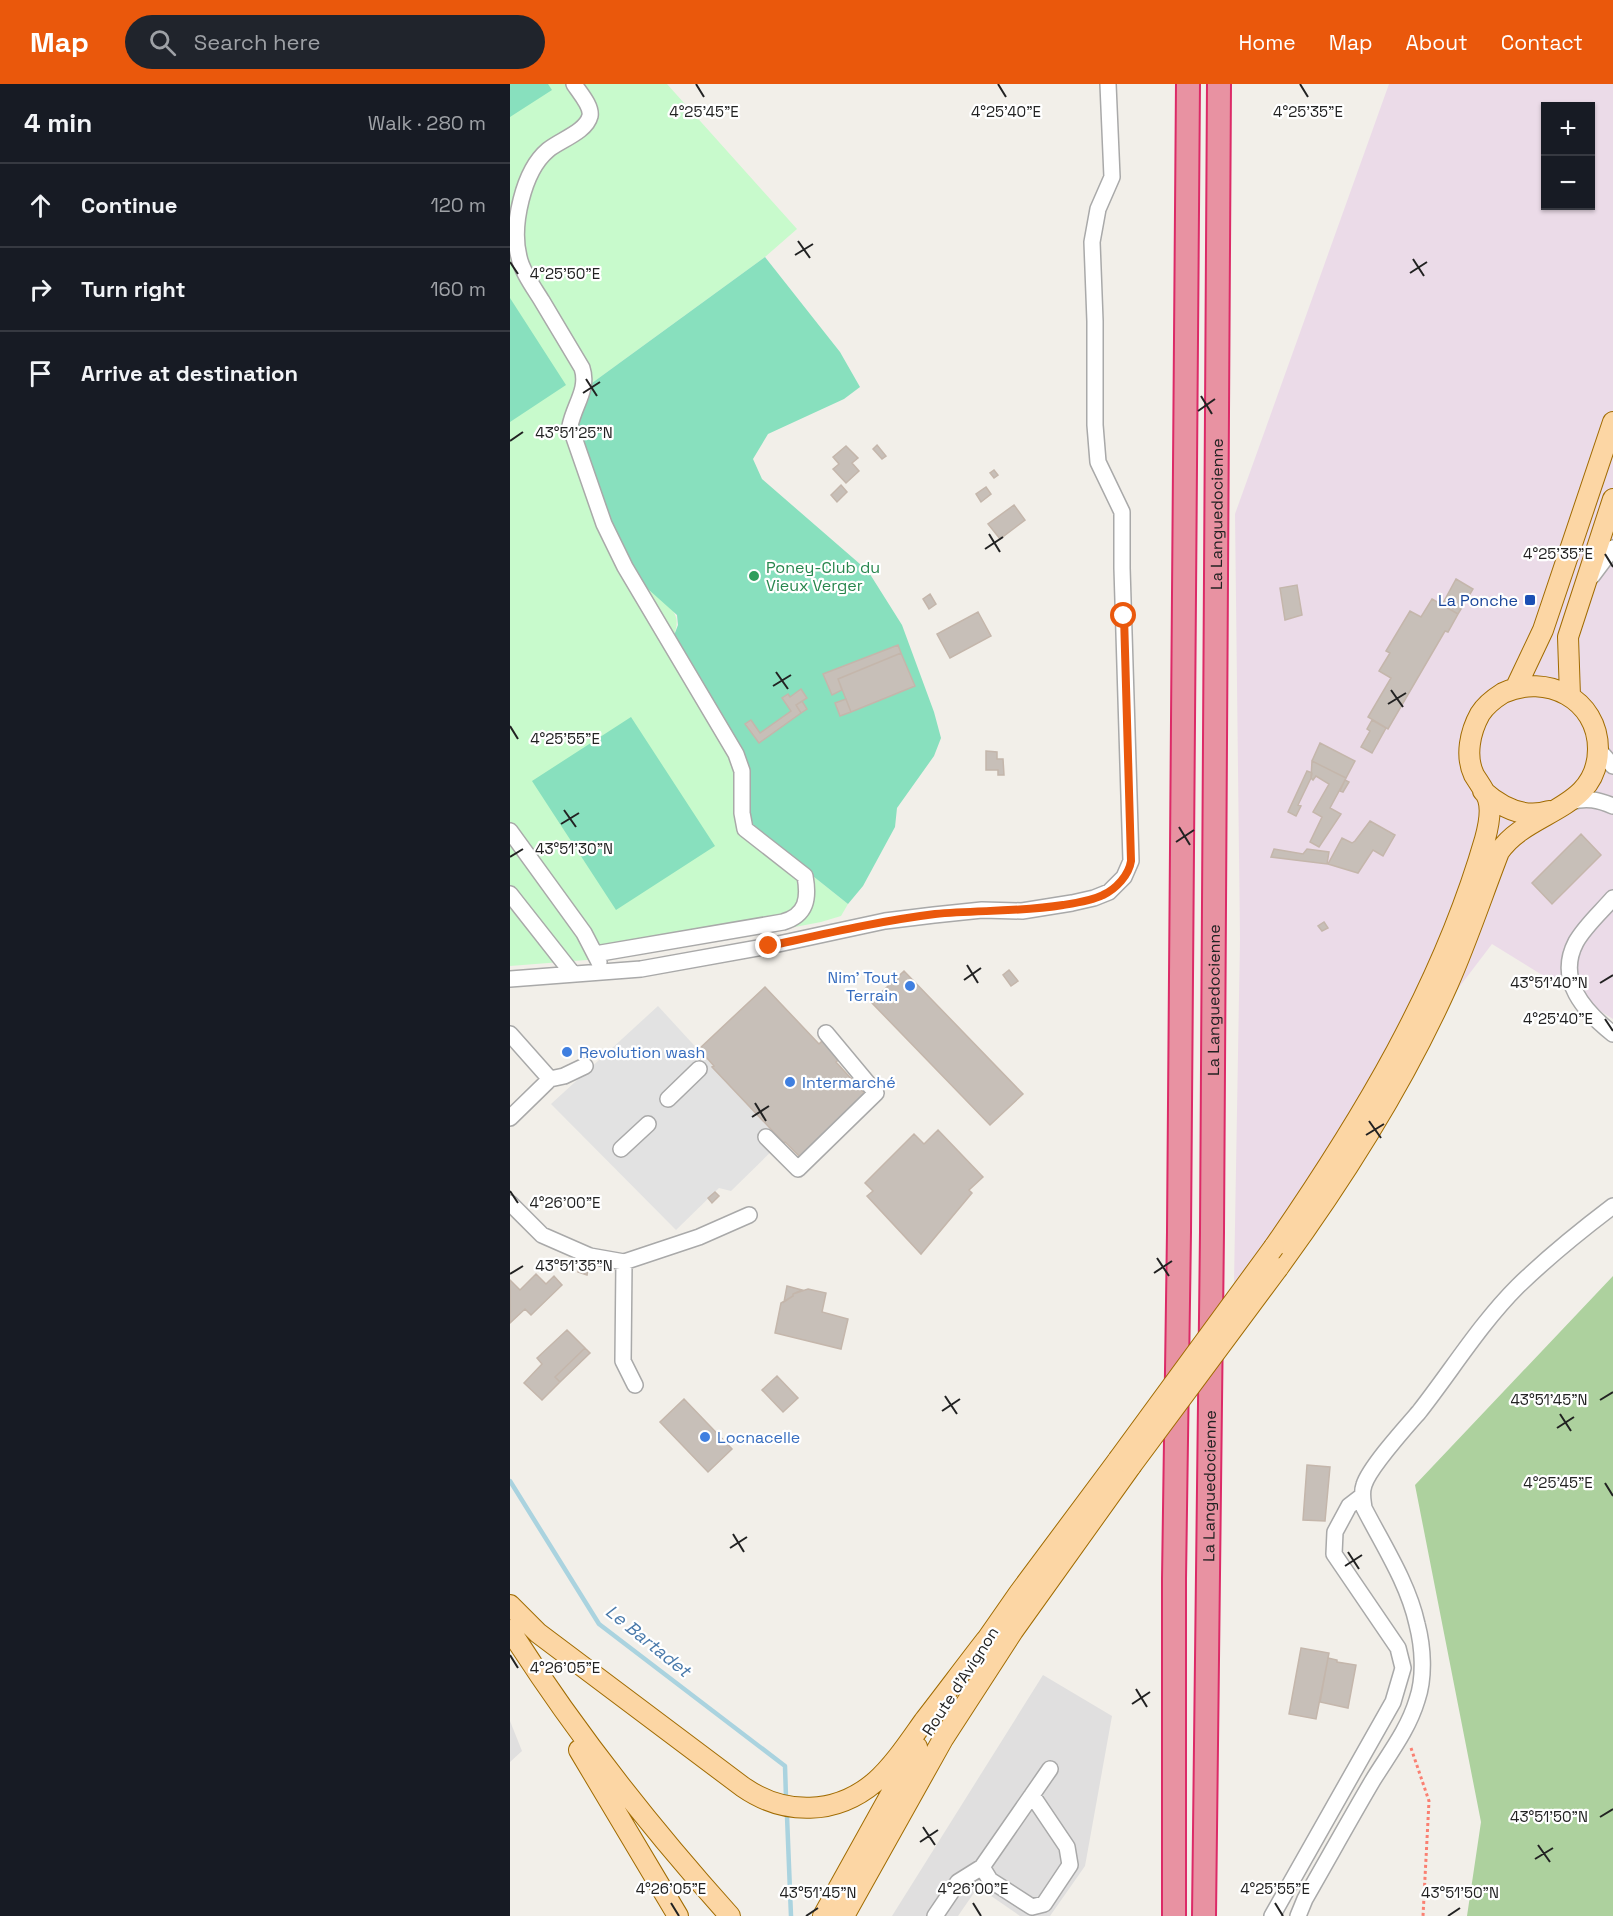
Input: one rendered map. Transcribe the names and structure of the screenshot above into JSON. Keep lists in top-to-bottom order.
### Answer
{
  "streets": {
    "highway": ["La Languedocienne"],
    "main road": ["Route d'Avignon"]
  },
  "water": ["Le Bartadet"],
  "places": {
    "other": [
      "Poney-Club du Vieux Verger",
      "Nim' Tout Terrain",
      "Revolution wash",
      "Intermarché",
      "Locnacelle"
    ],
    "transit": ["La Ponche"]
  },
  "page": {
    "header": "Map",
    "search": "Search here",
    "nav": [
      "Home",
      "Map",
      "About",
      "Contact"
    ],
    "heading": ["4 min", "Walk · 280 m"],
    "map_buttons": ["+", "−"],
    "list": [
      ["Continue", "120 m"],
      ["Turn right", "160 m"],
      "Arrive at destination"
    ]
  },
  "coordinates": [
    "4°25'45\"E",
    "4°25'40\"E",
    "4°25'35\"E",
    "4°25'50\"E",
    "43°51'25\"N",
    "4°25'55\"E",
    "43°51'30\"N",
    "43°51'40\"N",
    "4°26'00\"E",
    "43°51'35\"N",
    "43°51'45\"N",
    "4°26'05\"E",
    "43°51'50\"N"
  ]
}
